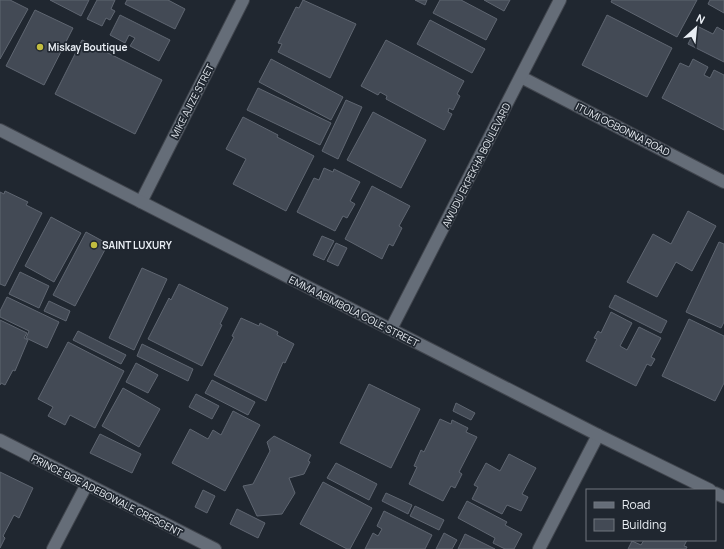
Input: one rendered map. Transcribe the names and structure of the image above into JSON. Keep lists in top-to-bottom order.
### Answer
{
  "streets": {
    "street": [
      "MIKE AJIZE STRET",
      "ITUMI OGBONNA ROAD",
      "AWUDU EKPEKHA BOULEVARD",
      "EMMA ABIMBOLA COLE STREET",
      "PRINCE BOE ADEBOWALE CRESCENT"
    ]
  },
  "crossings": [
    ["MIKE AJIZE STRET", "EMMA ABIMBOLA COLE STREET"],
    ["ITUMI OGBONNA ROAD", "AWUDU EKPEKHA BOULEVARD"],
    ["AWUDU EKPEKHA BOULEVARD", "EMMA ABIMBOLA COLE STREET"]
  ],
  "places": ["Miskay Boutique", "SAINT LUXURY"],
  "legend": ["Road", "Building"],
  "north": "top right"
}
